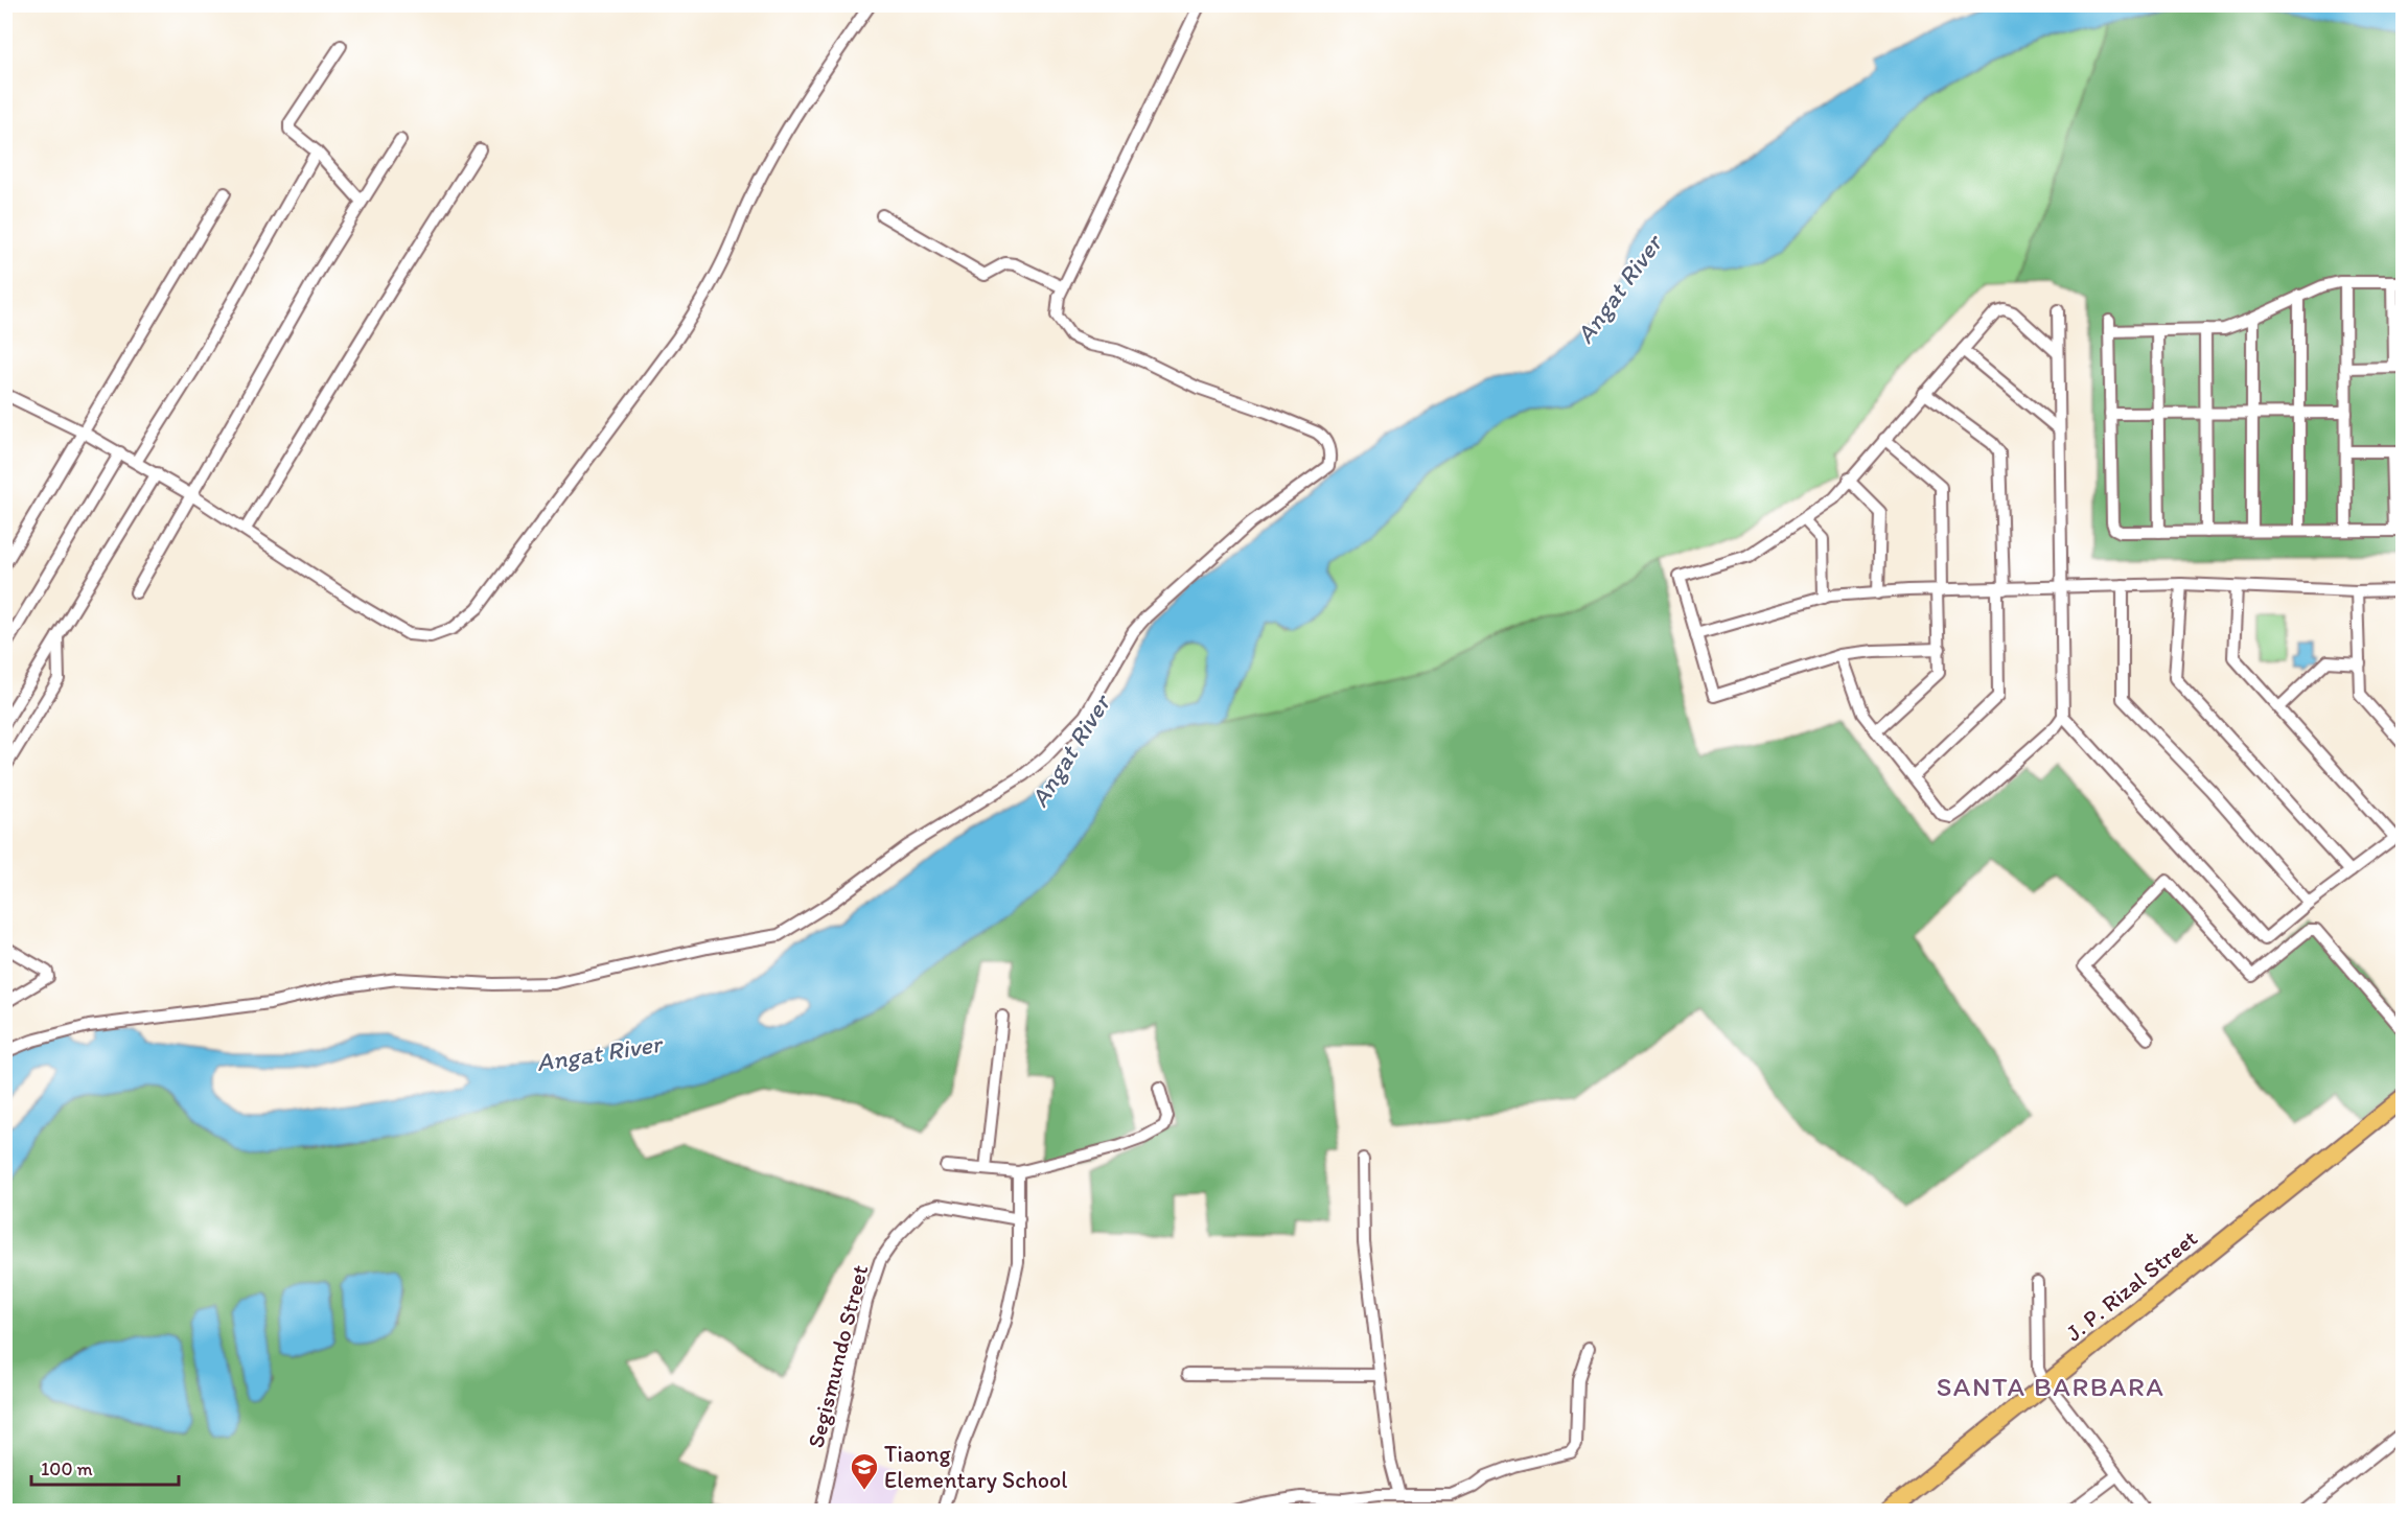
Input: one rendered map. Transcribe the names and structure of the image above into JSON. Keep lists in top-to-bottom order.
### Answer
{
  "streets": {
    "main road": ["J. P. Rizal Street"],
    "street": ["Segismundo Street"]
  },
  "districts": ["SANTA BARBARA"],
  "water": ["Angat River"],
  "places": {
    "school or university": ["Tiaong Elementary School"]
  },
  "scale_bar": "100 m"
}
